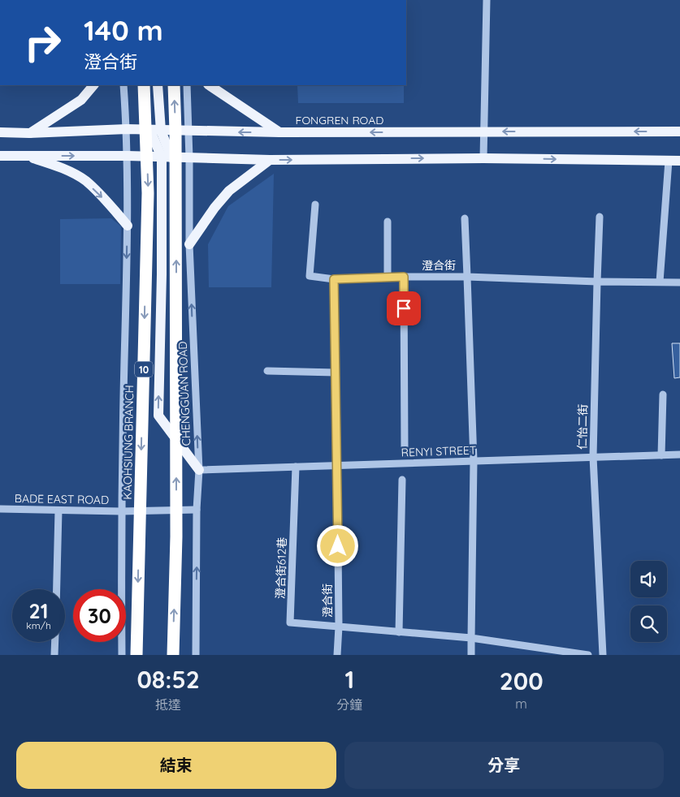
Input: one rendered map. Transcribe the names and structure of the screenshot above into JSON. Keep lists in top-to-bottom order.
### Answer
{
  "streets": {
    "highway": ["10", "KAOHSIUNG BRANCH"],
    "main road": ["FONGREN ROAD"],
    "street": [
      "澄合街",
      "CHENGGUAN ROAD",
      "仁怡二街",
      "RENYI STREET",
      "BADE EAST ROAD",
      "澄合街612巷"
    ]
  },
  "crossings": [
    ["FONGREN ROAD", "CHENGGUAN ROAD"],
    ["澄合街", "RENYI STREET"],
    ["澄合街", "澄合街612巷"],
    ["CHENGGUAN ROAD", "RENYI STREET"],
    ["CHENGGUAN ROAD", "BADE EAST ROAD"],
    ["仁怡二街", "RENYI STREET"],
    ["RENYI STREET", "澄合街612巷"]
  ],
  "one_way": ["CHENGGUAN ROAD"],
  "page": {
    "turn": ["140 m", "澄合街"],
    "speed": "21 km/h",
    "limit": "30",
    "eta": [
      "08:52",
      "抵達",
      "1",
      "分鐘",
      "200",
      "m"
    ],
    "buttons": ["結束", "分享"]
  }
}
